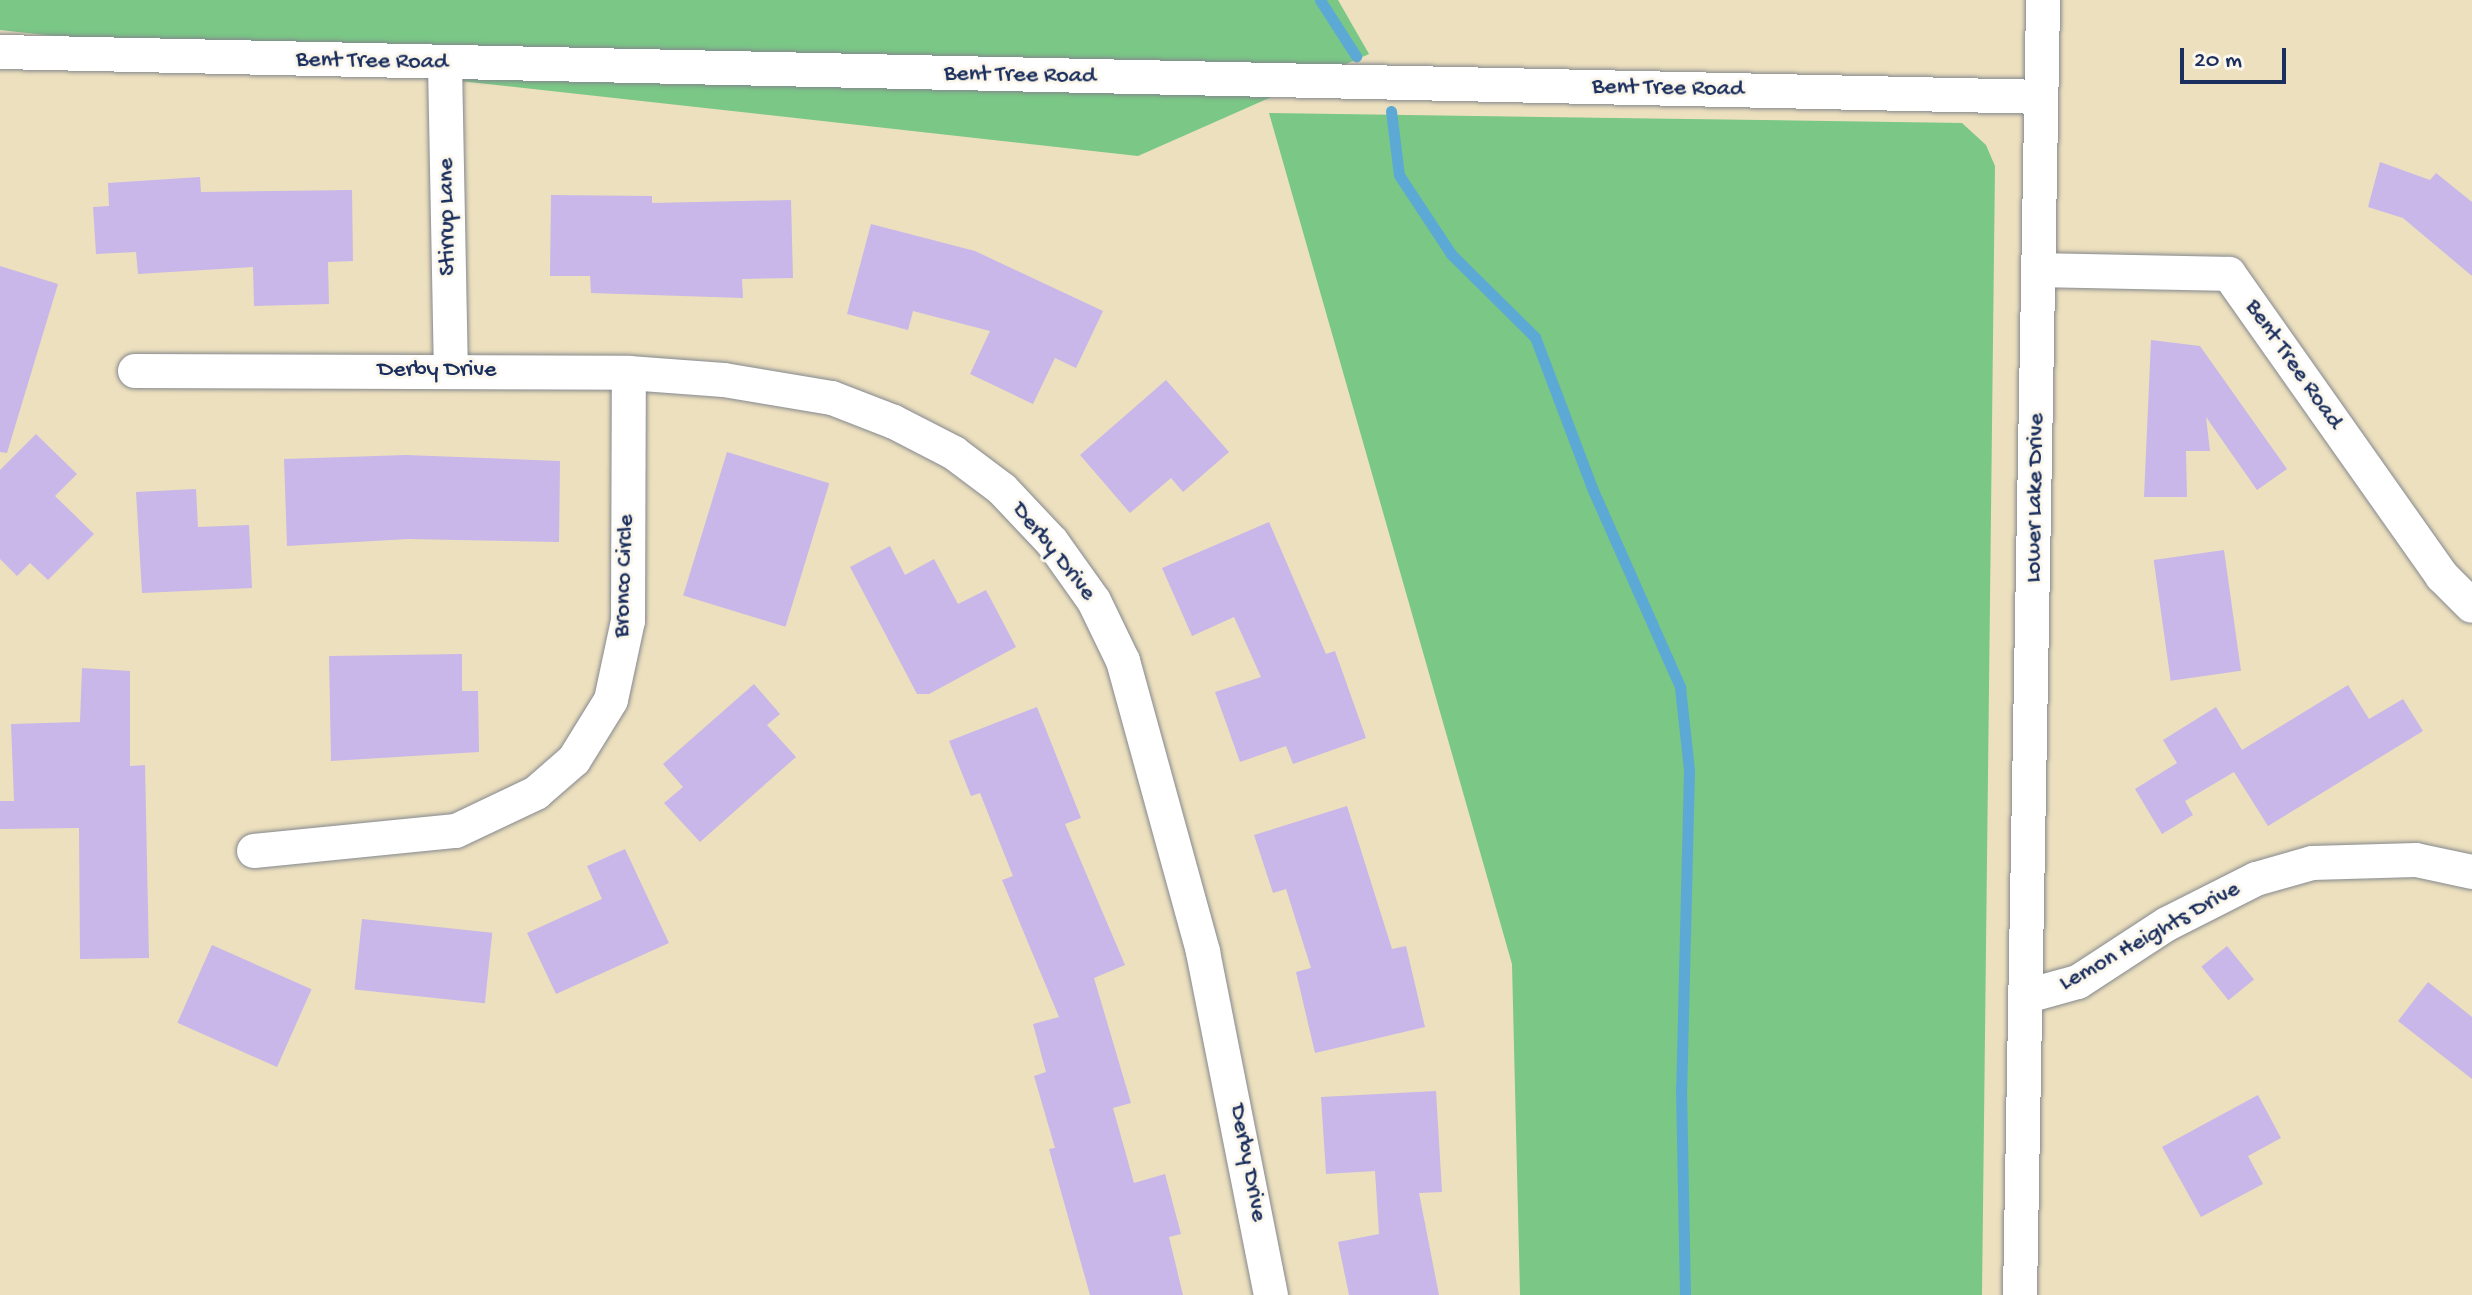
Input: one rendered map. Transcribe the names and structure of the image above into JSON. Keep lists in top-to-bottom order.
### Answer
{
  "streets": {
    "street": [
      "Bent Tree Road",
      "Stirrup Lane",
      "Derby Drive",
      "Lower Lake Drive",
      "Bronco Circle",
      "Lemon Heights Drive"
    ]
  },
  "crossings": [
    ["Bent Tree Road", "Stirrup Lane"],
    ["Bent Tree Road", "Lower Lake Drive"],
    ["Stirrup Lane", "Derby Drive"],
    ["Derby Drive", "Bronco Circle"],
    ["Lower Lake Drive", "Lemon Heights Drive"]
  ],
  "scale_bar": "20 m"
}
